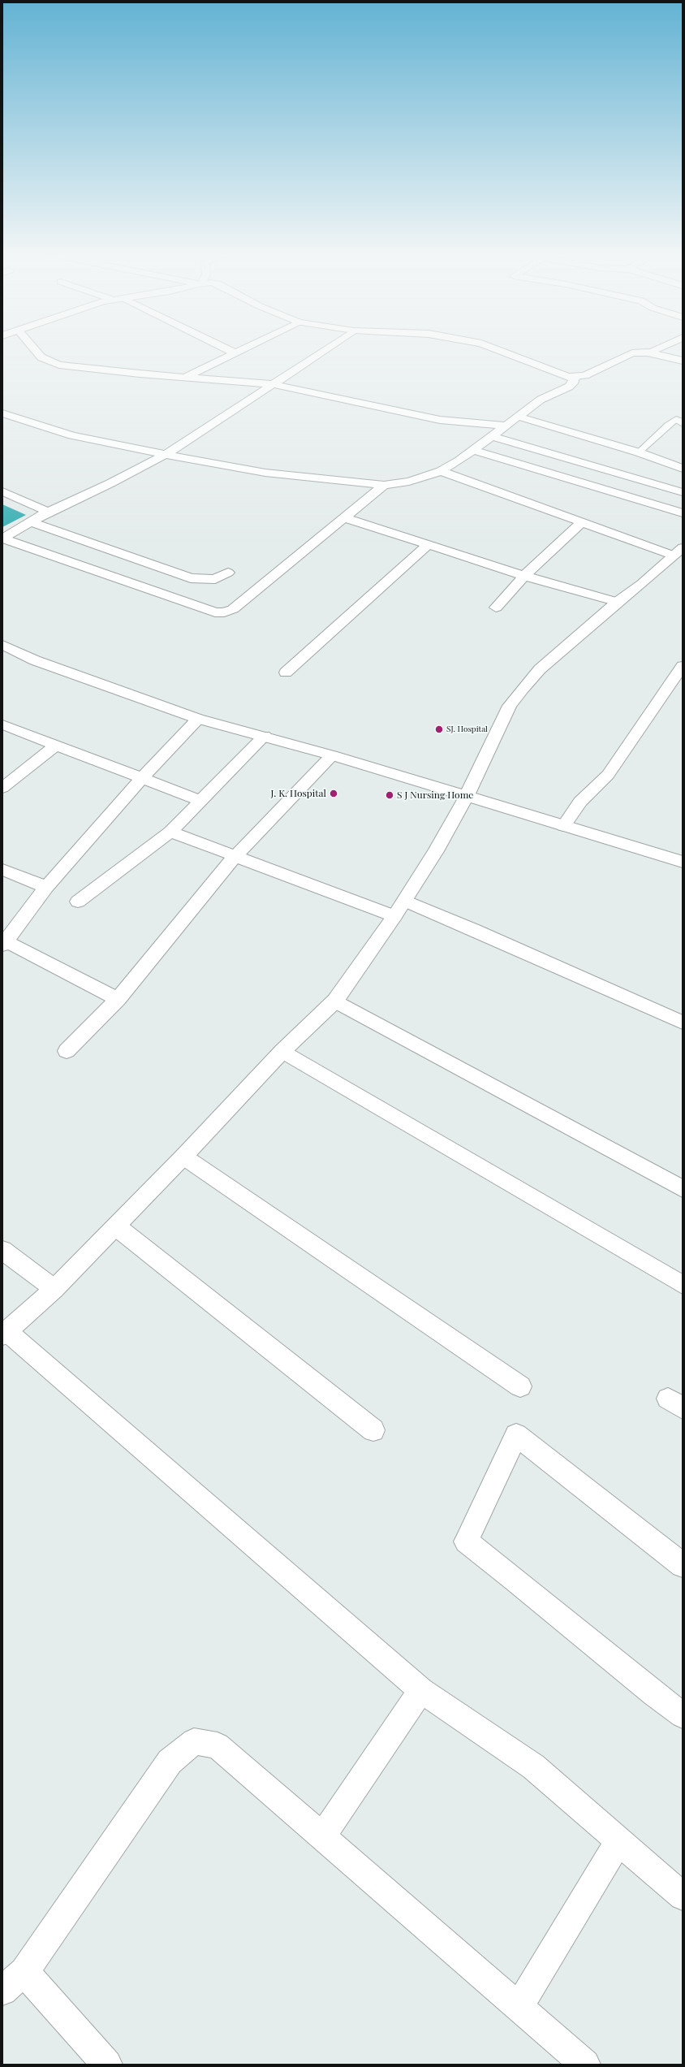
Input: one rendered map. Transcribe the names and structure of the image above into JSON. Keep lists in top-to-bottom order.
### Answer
{
  "places": ["SJ. Hospital", "J. K. Hospital", "S J Nursing Home"]
}
